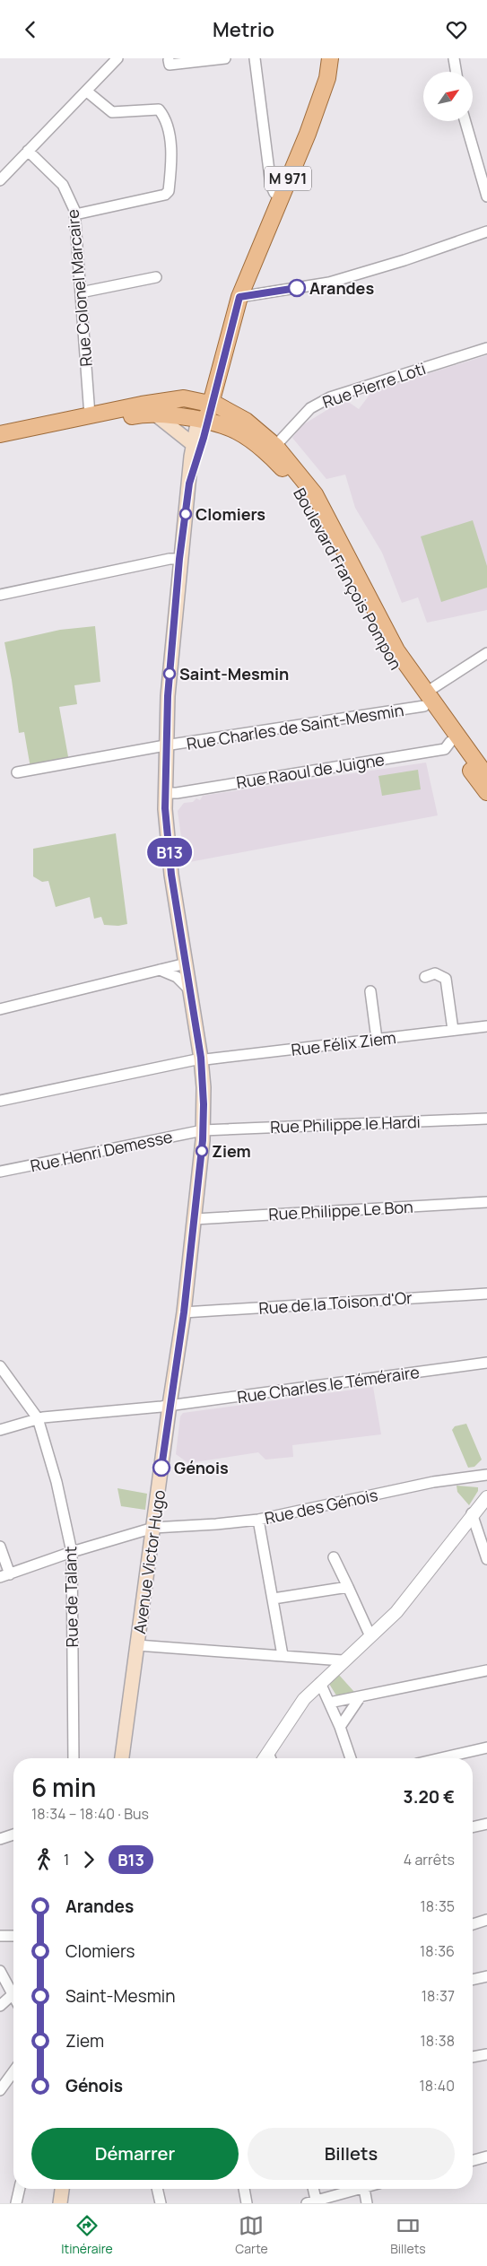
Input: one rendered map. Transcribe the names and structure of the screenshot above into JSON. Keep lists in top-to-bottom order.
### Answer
{
  "streets": {
    "main road": ["M 971", "Boulevard François Pompon", "Avenue Victor Hugo"],
    "street": [
      "Rue Colonel Marcaire",
      "Rue Pierre Loti",
      "Rue Charles de Saint-Mesmin",
      "Rue Raoul de Juigne",
      "Rue Félix Ziem",
      "Rue Philippe le Hardi",
      "Rue Henri Demesse",
      "Rue Philippe Le Bon",
      "Rue de la Toison d'Or",
      "Rue Charles le Téméraire",
      "Rue des Génois",
      "Rue de Talant"
    ]
  },
  "crossings": [
    ["M 971", "Avenue Victor Hugo"],
    ["Rue Pierre Loti", "Boulevard François Pompon"],
    ["Boulevard François Pompon", "Rue Charles de Saint-Mesmin"],
    ["Boulevard François Pompon", "Rue Raoul de Juigne"],
    ["Boulevard François Pompon", "Avenue Victor Hugo"],
    ["Rue Charles de Saint-Mesmin", "Avenue Victor Hugo"],
    ["Rue Raoul de Juigne", "Avenue Victor Hugo"],
    ["Rue Félix Ziem", "Avenue Victor Hugo"],
    ["Rue Philippe le Hardi", "Rue Henri Demesse"],
    ["Rue Philippe le Hardi", "Avenue Victor Hugo"],
    ["Rue Henri Demesse", "Avenue Victor Hugo"],
    ["Rue Philippe Le Bon", "Avenue Victor Hugo"],
    ["Rue de la Toison d'Or", "Avenue Victor Hugo"],
    ["Rue Charles le Téméraire", "Avenue Victor Hugo"],
    ["Rue Charles le Téméraire", "Rue de Talant"],
    ["Rue des Génois", "Avenue Victor Hugo"],
    ["Rue des Génois", "Rue de Talant"]
  ],
  "places": [
    "Arandes",
    "Clomiers",
    "Saint-Mesmin",
    "Ziem",
    "Génois"
  ],
  "lines": ["bus line B13"],
  "north": "top right",
  "page": {
    "header": "Metrio",
    "on_map": "B13",
    "heading": ["6 min", "18:34 – 18:40 · Bus", "3.20 €"],
    "legs": ["1", "B13", "4 arrêts"],
    "list": [
      {
        "name": "Arandes",
        "value": "18:35"
      },
      {
        "name": "Clomiers",
        "value": "18:36"
      },
      {
        "name": "Saint-Mesmin",
        "value": "18:37"
      },
      {
        "name": "Ziem",
        "value": "18:38"
      },
      {
        "name": "Génois",
        "value": "18:40"
      }
    ],
    "buttons": ["Démarrer", "Billets"],
    "tabs": ["Itinéraire", "Carte", "Billets"]
  }
}
